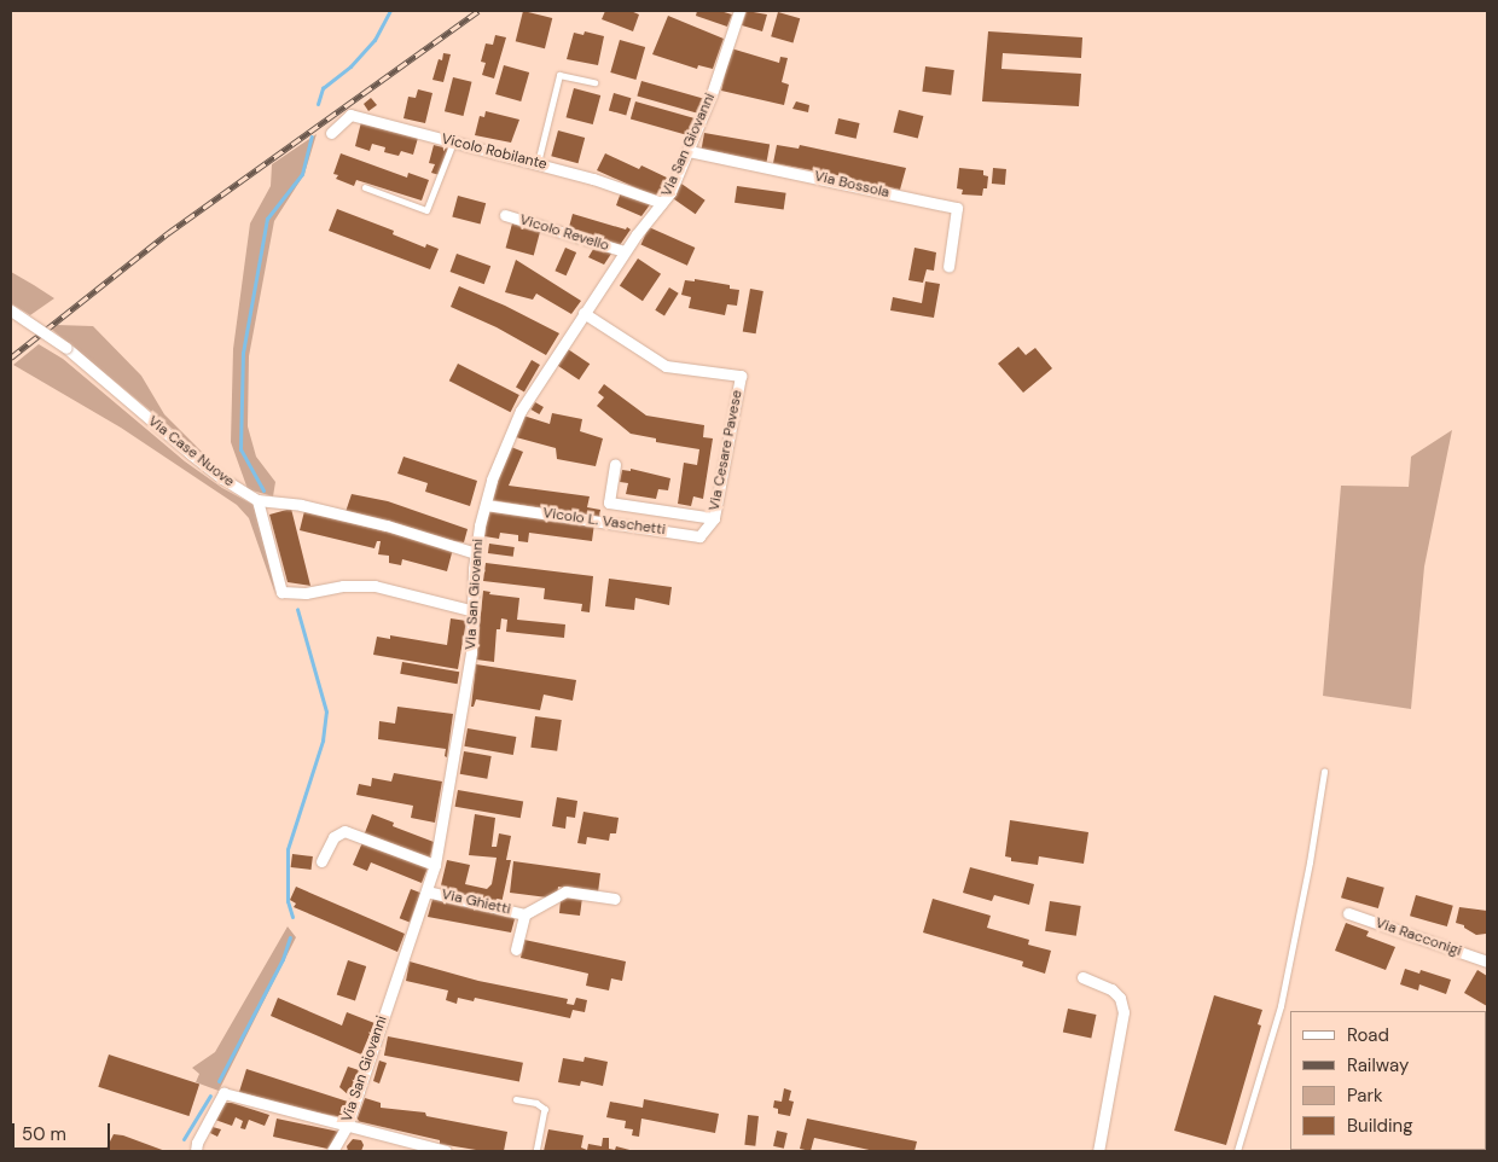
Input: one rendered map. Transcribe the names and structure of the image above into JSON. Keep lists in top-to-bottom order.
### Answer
{
  "streets": {
    "street": [
      "Via San Giovanni",
      "Vicolo Robilante",
      "Via Bossola",
      "Vicolo Revello",
      "Via Cesare Pavese",
      "Via Case Nuove",
      "Vicolo L. Vaschetti",
      "Via Ghietti",
      "Via Racconigi"
    ]
  },
  "crossings": [
    ["Via San Giovanni", "Vicolo Robilante"],
    ["Via San Giovanni", "Via Bossola"],
    ["Via San Giovanni", "Vicolo Revello"],
    ["Via San Giovanni", "Via Cesare Pavese"],
    ["Via San Giovanni", "Via Case Nuove"],
    ["Via San Giovanni", "Vicolo L. Vaschetti"],
    ["Via San Giovanni", "Via Ghietti"],
    ["Via Cesare Pavese", "Vicolo L. Vaschetti"]
  ],
  "legend": [
    "Road",
    "Railway",
    "Park",
    "Building"
  ],
  "scale_bar": "50 m"
}
